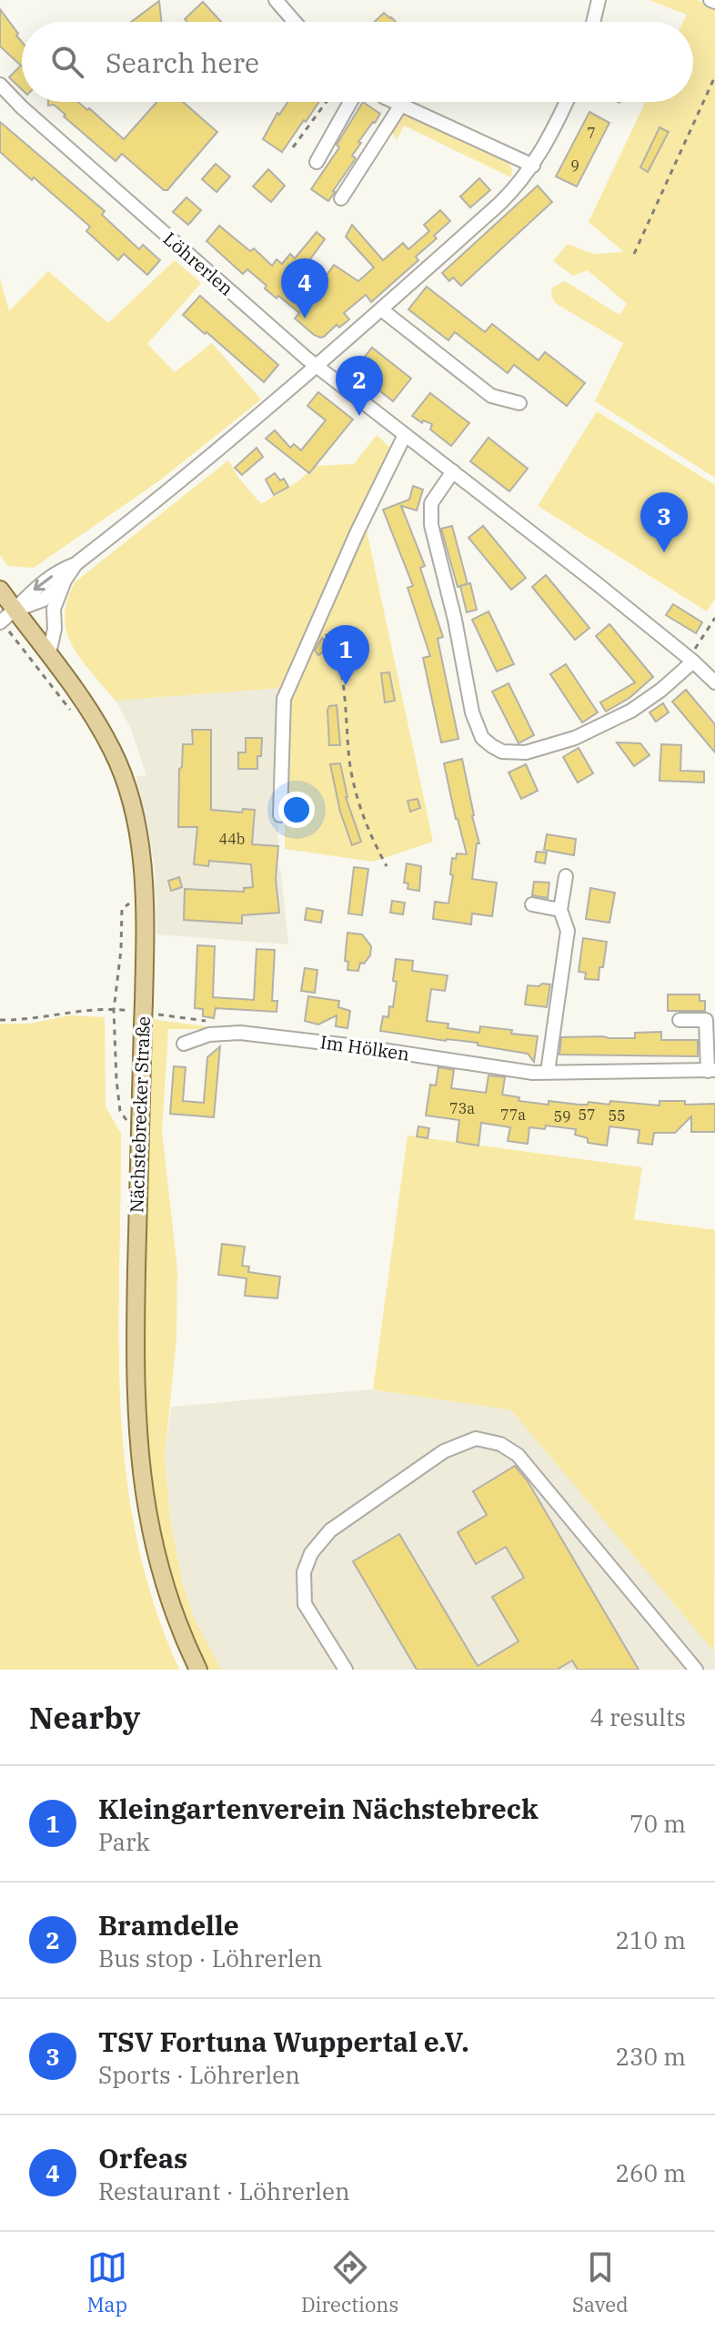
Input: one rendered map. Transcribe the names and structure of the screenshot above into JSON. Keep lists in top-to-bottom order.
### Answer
{
  "streets": {
    "main road": ["Nächstebrecker Straße"],
    "street": ["Löhrerlen", "Im Hölken"]
  },
  "house_numbers": [
    "7",
    "9",
    "44b",
    "73a",
    "77a",
    "57",
    "55",
    "59"
  ],
  "page": {
    "search": "Search here",
    "pins": [
      "4",
      "2",
      "3",
      "1"
    ],
    "heading": ["Nearby", "4 results"],
    "list": [
      {
        "mark": "1",
        "name": "Kleingartenverein Nächstebreck",
        "note": "Park",
        "value": "70 m"
      },
      {
        "mark": "2",
        "name": "Bramdelle",
        "note": "Bus stop · Löhrerlen",
        "value": "210 m"
      },
      {
        "mark": "3",
        "name": "TSV Fortuna Wuppertal e.V.",
        "note": "Sports · Löhrerlen",
        "value": "230 m"
      },
      {
        "mark": "4",
        "name": "Orfeas",
        "note": "Restaurant · Löhrerlen",
        "value": "260 m"
      }
    ],
    "nav": ["Map", "Directions", "Saved"]
  }
}
